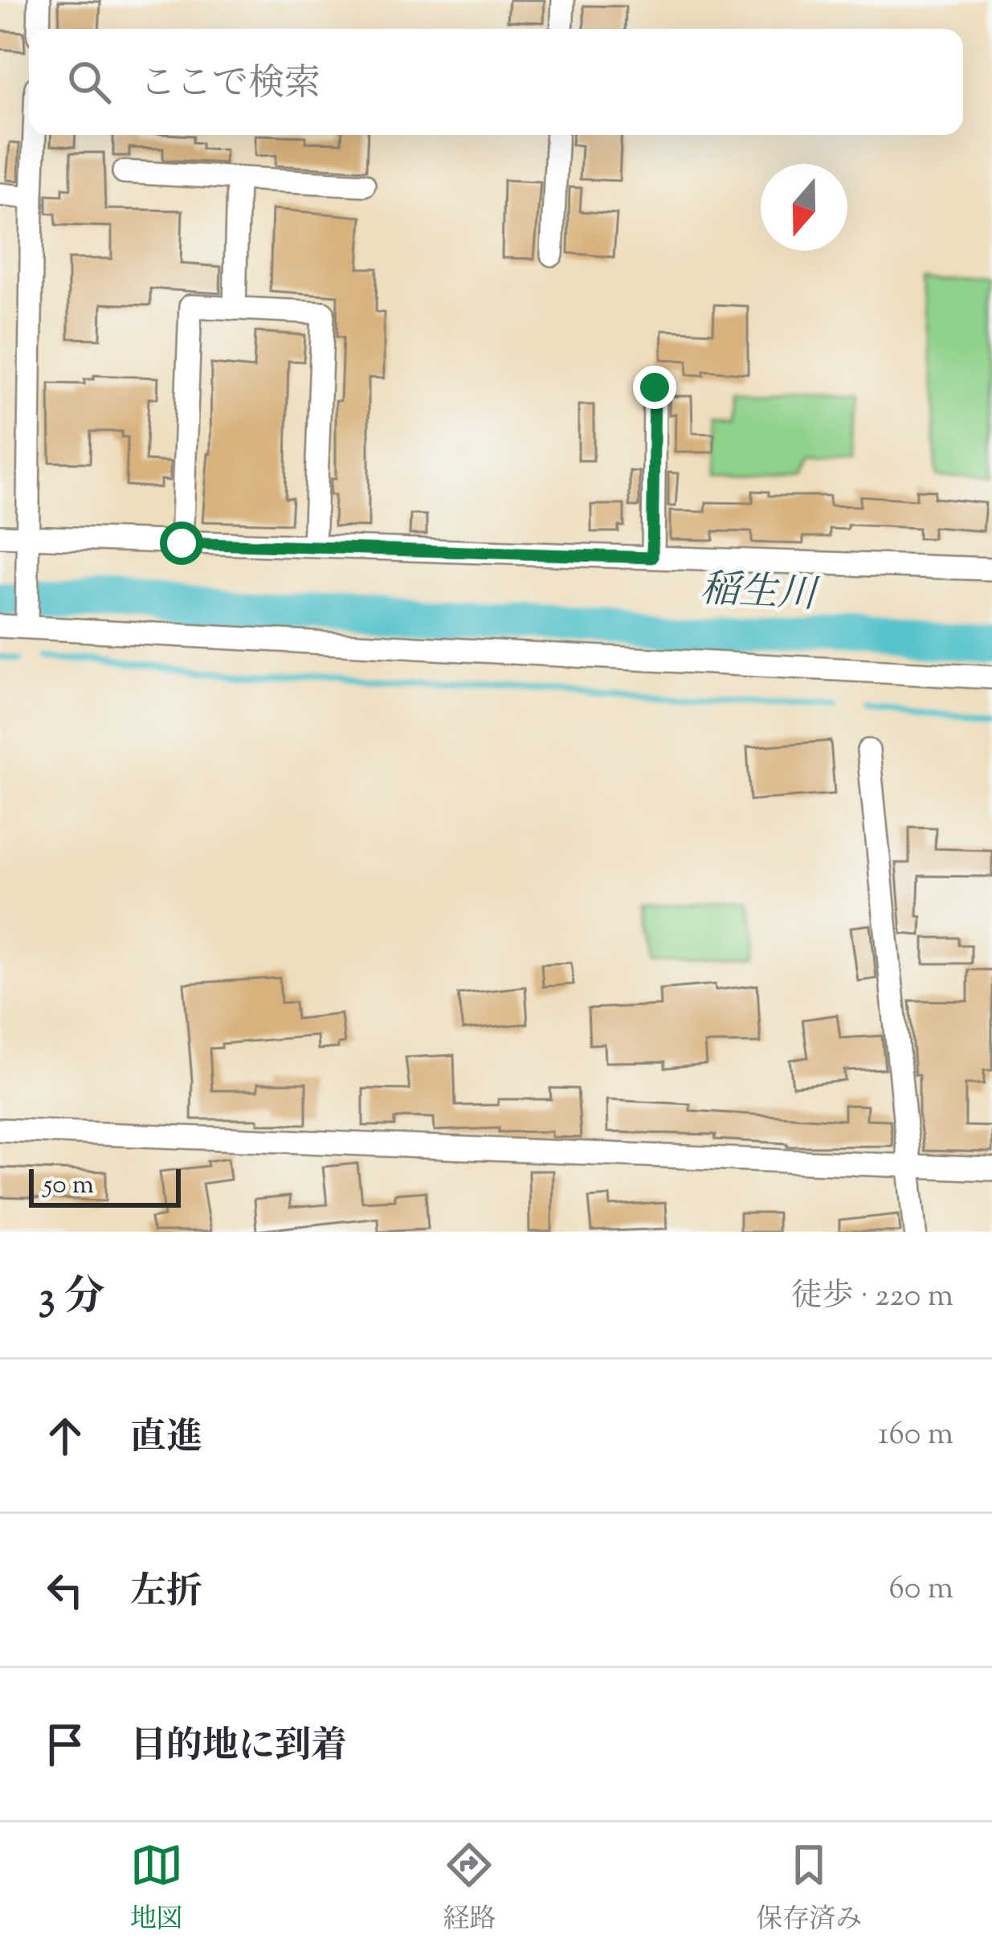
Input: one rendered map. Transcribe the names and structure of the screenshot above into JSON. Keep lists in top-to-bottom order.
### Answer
{
  "water": ["稲生川"],
  "scale_bar": "50 m",
  "north": "bottom",
  "page": {
    "search": "ここで検索",
    "scale": "50 m",
    "heading": ["3 分", "徒歩 · 220 m"],
    "list": [
      ["直進", "160 m"],
      ["左折", "60 m"],
      "目的地に到着"
    ],
    "nav": ["地図", "経路", "保存済み"]
  }
}
